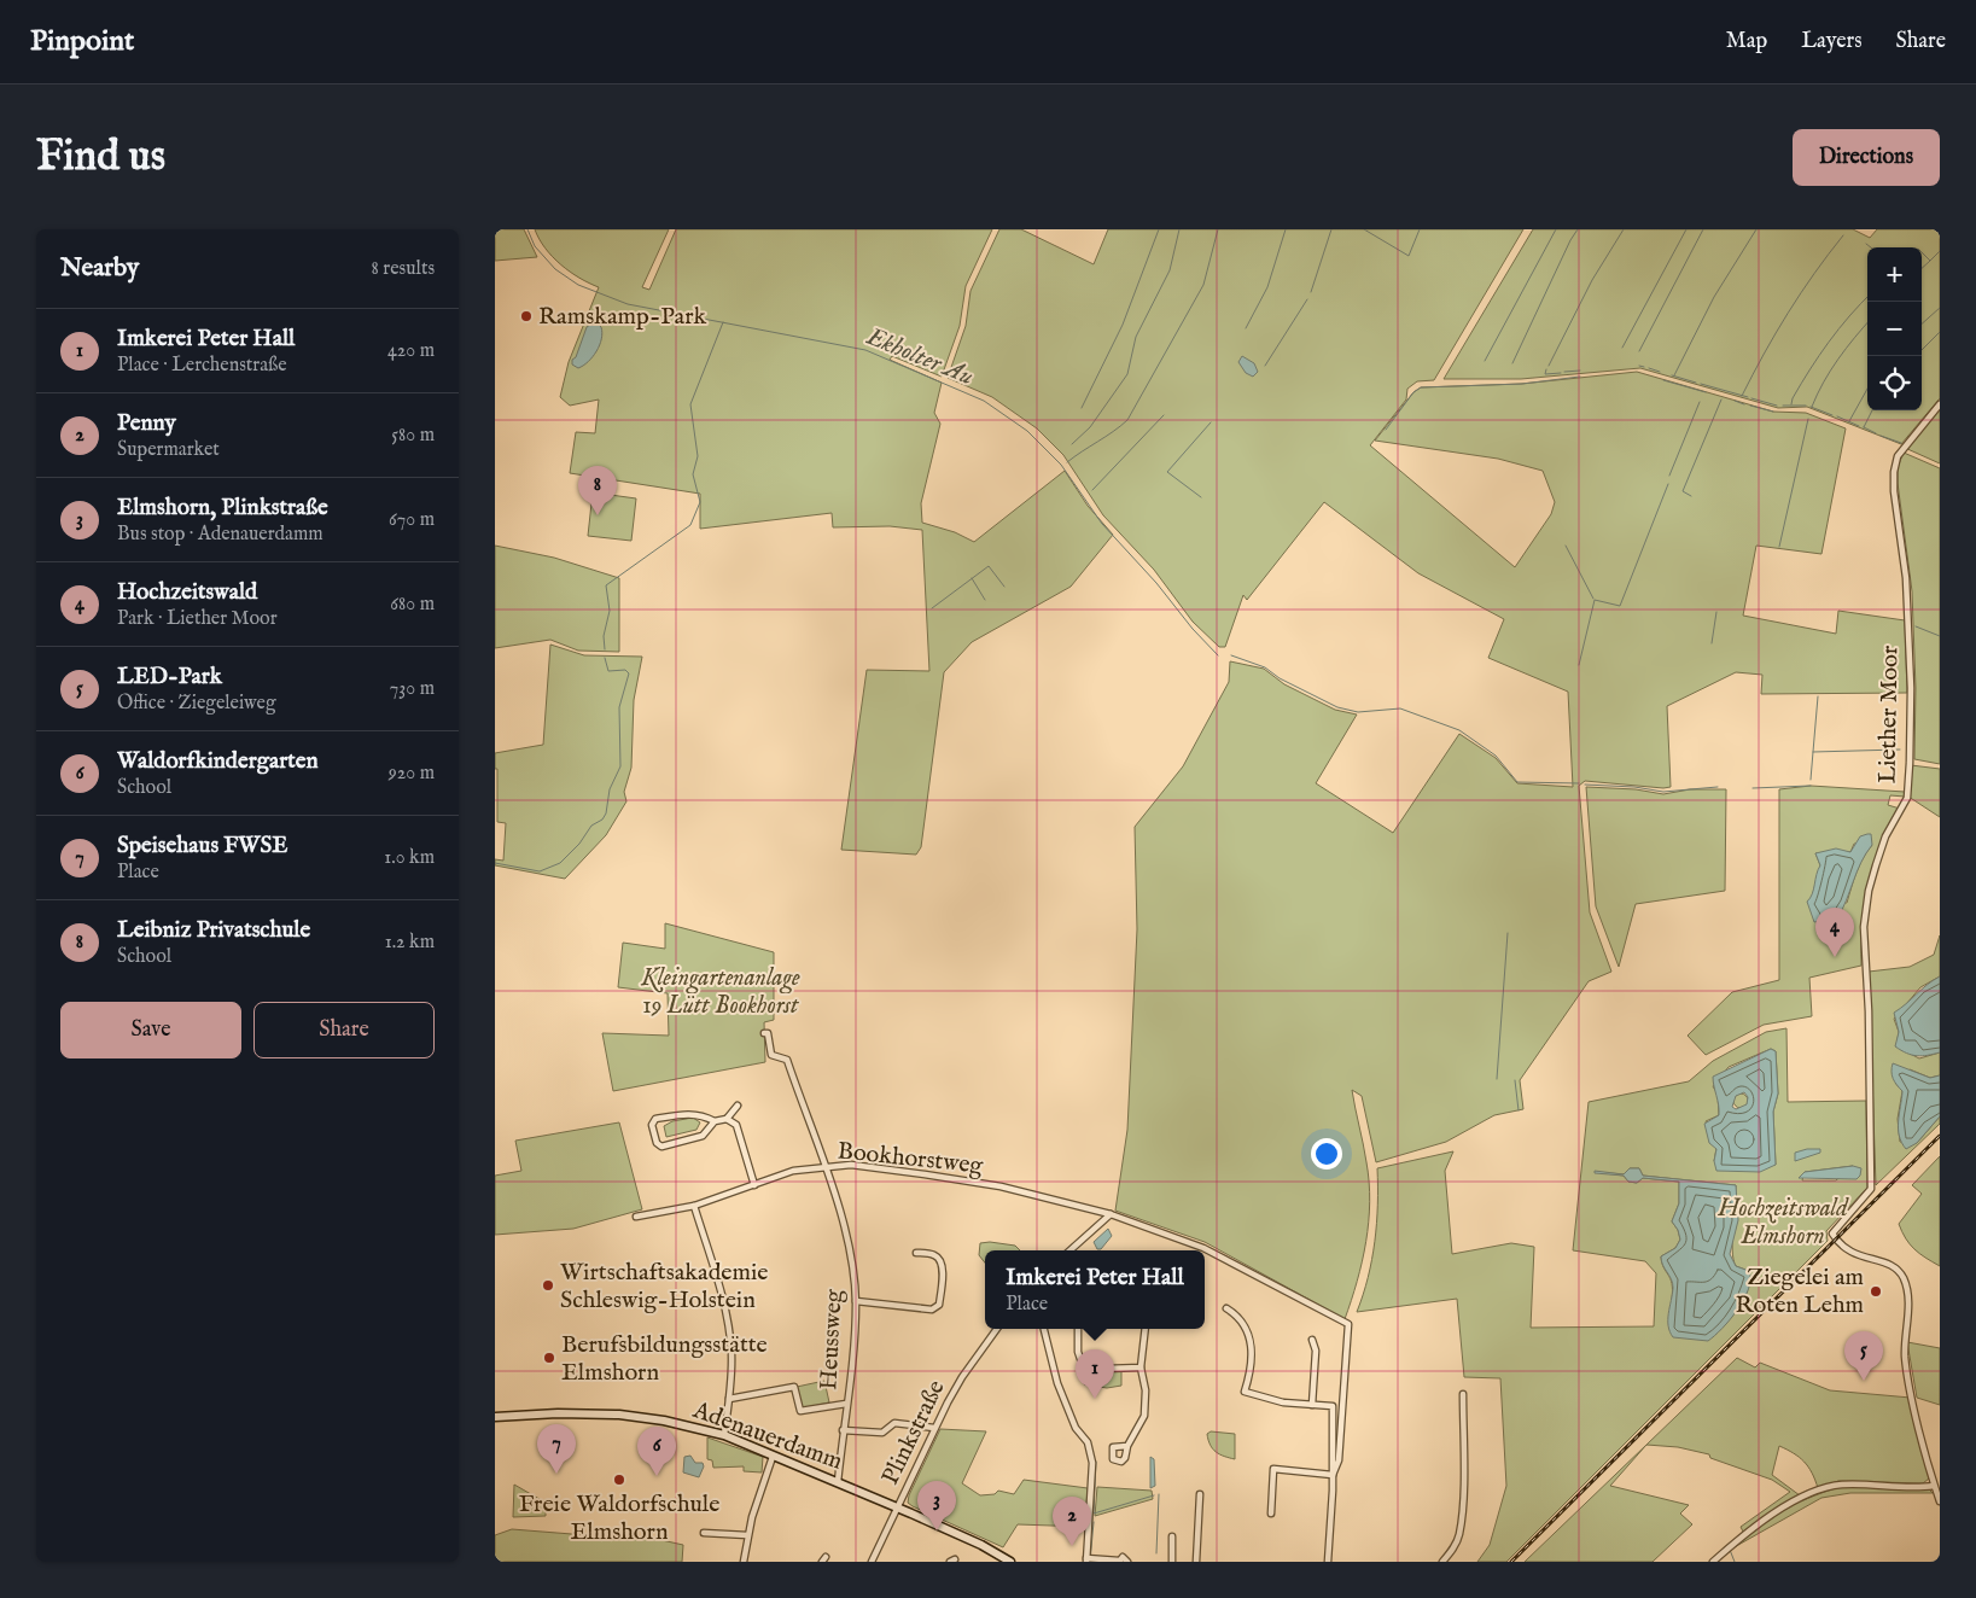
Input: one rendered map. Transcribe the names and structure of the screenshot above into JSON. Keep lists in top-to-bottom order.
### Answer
{
  "streets": {
    "street": [
      "Liether Moor",
      "Bookhorstweg",
      "Heussweg",
      "Plinkstraße",
      "Adenauerdamm"
    ]
  },
  "crossings": [
    ["Bookhorstweg", "Heussweg"],
    ["Heussweg", "Adenauerdamm"],
    ["Plinkstraße", "Adenauerdamm"]
  ],
  "water": ["Ekholter Au"],
  "parks": ["Kleingartenanlage 19 Lütt Bookhorst", "Hochzeitswald Elmshorn"],
  "places": [
    "Ramskamp-Park",
    "Wirtschaftsakademie Schleswig-Holstein",
    "Ziegelei am Roten Lehm",
    "Berufsbildungsstätte Elmshorn",
    "Freie Waldorfschule Elmshorn"
  ],
  "page": {
    "header": "Pinpoint",
    "nav": ["Map", "Layers", "Share"],
    "buttons": [
      "Directions",
      ["Save", "Share"]
    ],
    "title": "Find us",
    "heading": ["Nearby", "8 results"],
    "map_buttons": ["+", "−"],
    "list": [
      {
        "mark": "1",
        "name": "Imkerei Peter Hall",
        "note": "Place · Lerchenstraße",
        "value": "420 m"
      },
      {
        "mark": "2",
        "name": "Penny",
        "note": "Supermarket",
        "value": "580 m"
      },
      {
        "mark": "3",
        "name": "Elmshorn, Plinkstraße",
        "note": "Bus stop · Adenauerdamm",
        "value": "670 m"
      },
      {
        "mark": "4",
        "name": "Hochzeitswald",
        "note": "Park · Liether Moor",
        "value": "680 m"
      },
      {
        "mark": "5",
        "name": "LED-Park",
        "note": "Office · Ziegeleiweg",
        "value": "730 m"
      },
      {
        "mark": "6",
        "name": "Waldorfkindergarten",
        "note": "School",
        "value": "920 m"
      },
      {
        "mark": "7",
        "name": "Speisehaus FWSE",
        "note": "Place",
        "value": "1.0 km"
      },
      {
        "mark": "8",
        "name": "Leibniz Privatschule",
        "note": "School",
        "value": "1.2 km"
      }
    ],
    "pins": [
      "8",
      "4",
      "5",
      "1",
      "7",
      "6",
      "3",
      "2"
    ],
    "popup": ["Imkerei Peter Hall", "Place"]
  }
}
